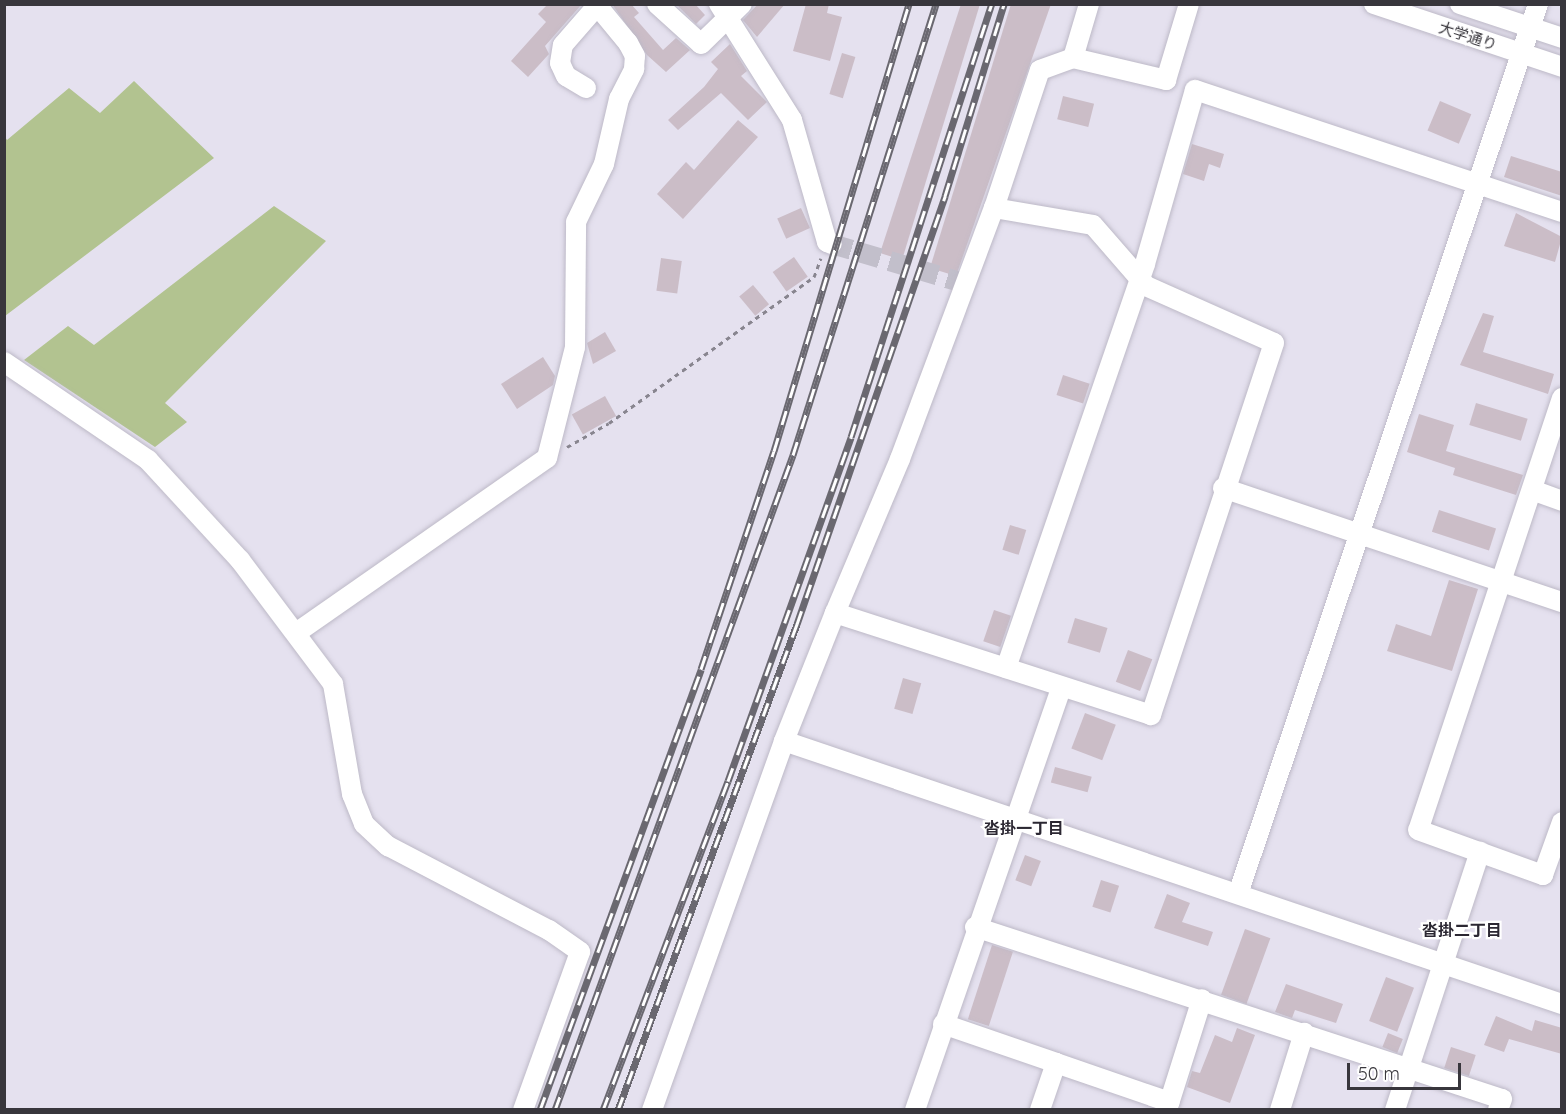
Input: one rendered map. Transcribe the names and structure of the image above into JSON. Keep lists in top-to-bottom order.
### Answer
{
  "streets": {
    "street": ["大学通り"]
  },
  "districts": ["沓掛一丁目", "沓掛二丁目"],
  "scale_bar": "50 m"
}
